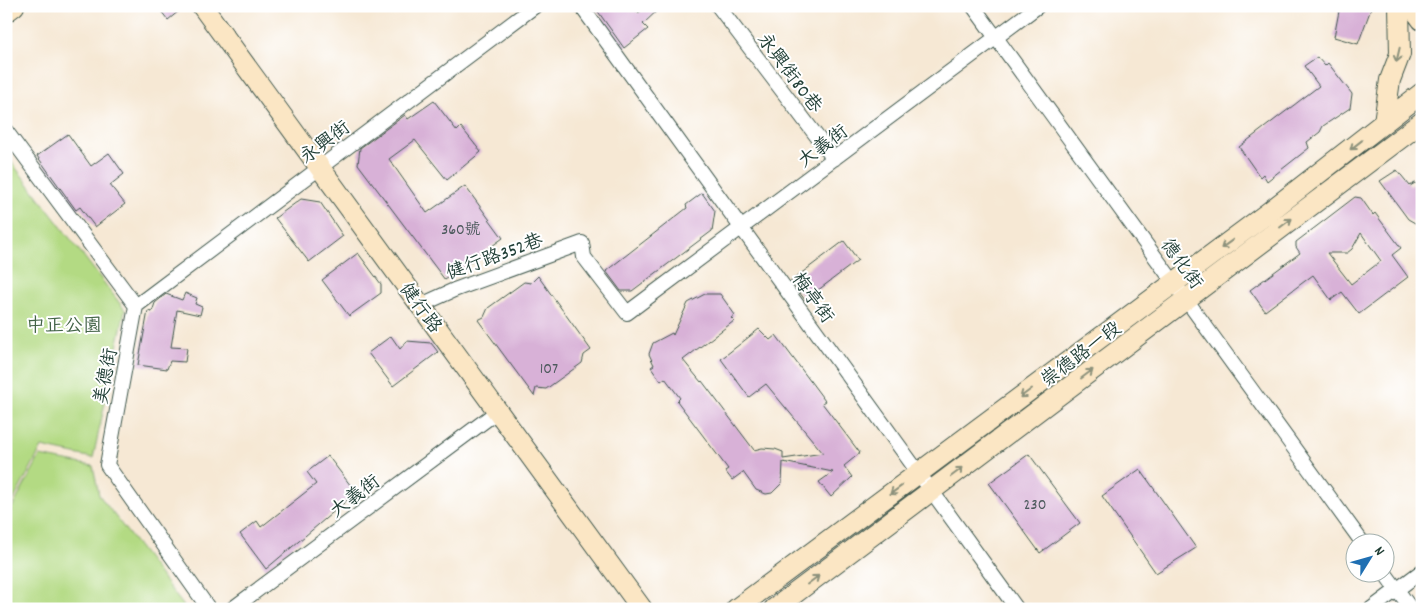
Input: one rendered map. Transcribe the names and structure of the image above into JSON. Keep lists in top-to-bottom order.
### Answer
{
  "streets": {
    "main road": ["健行路", "崇德路一段"],
    "street": [
      "永興街80巷",
      "永興街",
      "大義街",
      "健行路352巷",
      "德化街",
      "梅亭街",
      "美德街"
    ]
  },
  "crossings": [
    ["永興街80巷", "大義街"],
    ["永興街", "健行路"],
    ["永興街", "美德街"],
    ["大義街", "健行路352巷"],
    ["大義街", "德化街"],
    ["大義街", "梅亭街"],
    ["大義街", "健行路"],
    ["健行路352巷", "健行路"],
    ["德化街", "崇德路一段"],
    ["梅亭街", "崇德路一段"]
  ],
  "parks": ["中正公園"],
  "house_numbers": ["360號", "107", "230"],
  "north": "top right"
}
